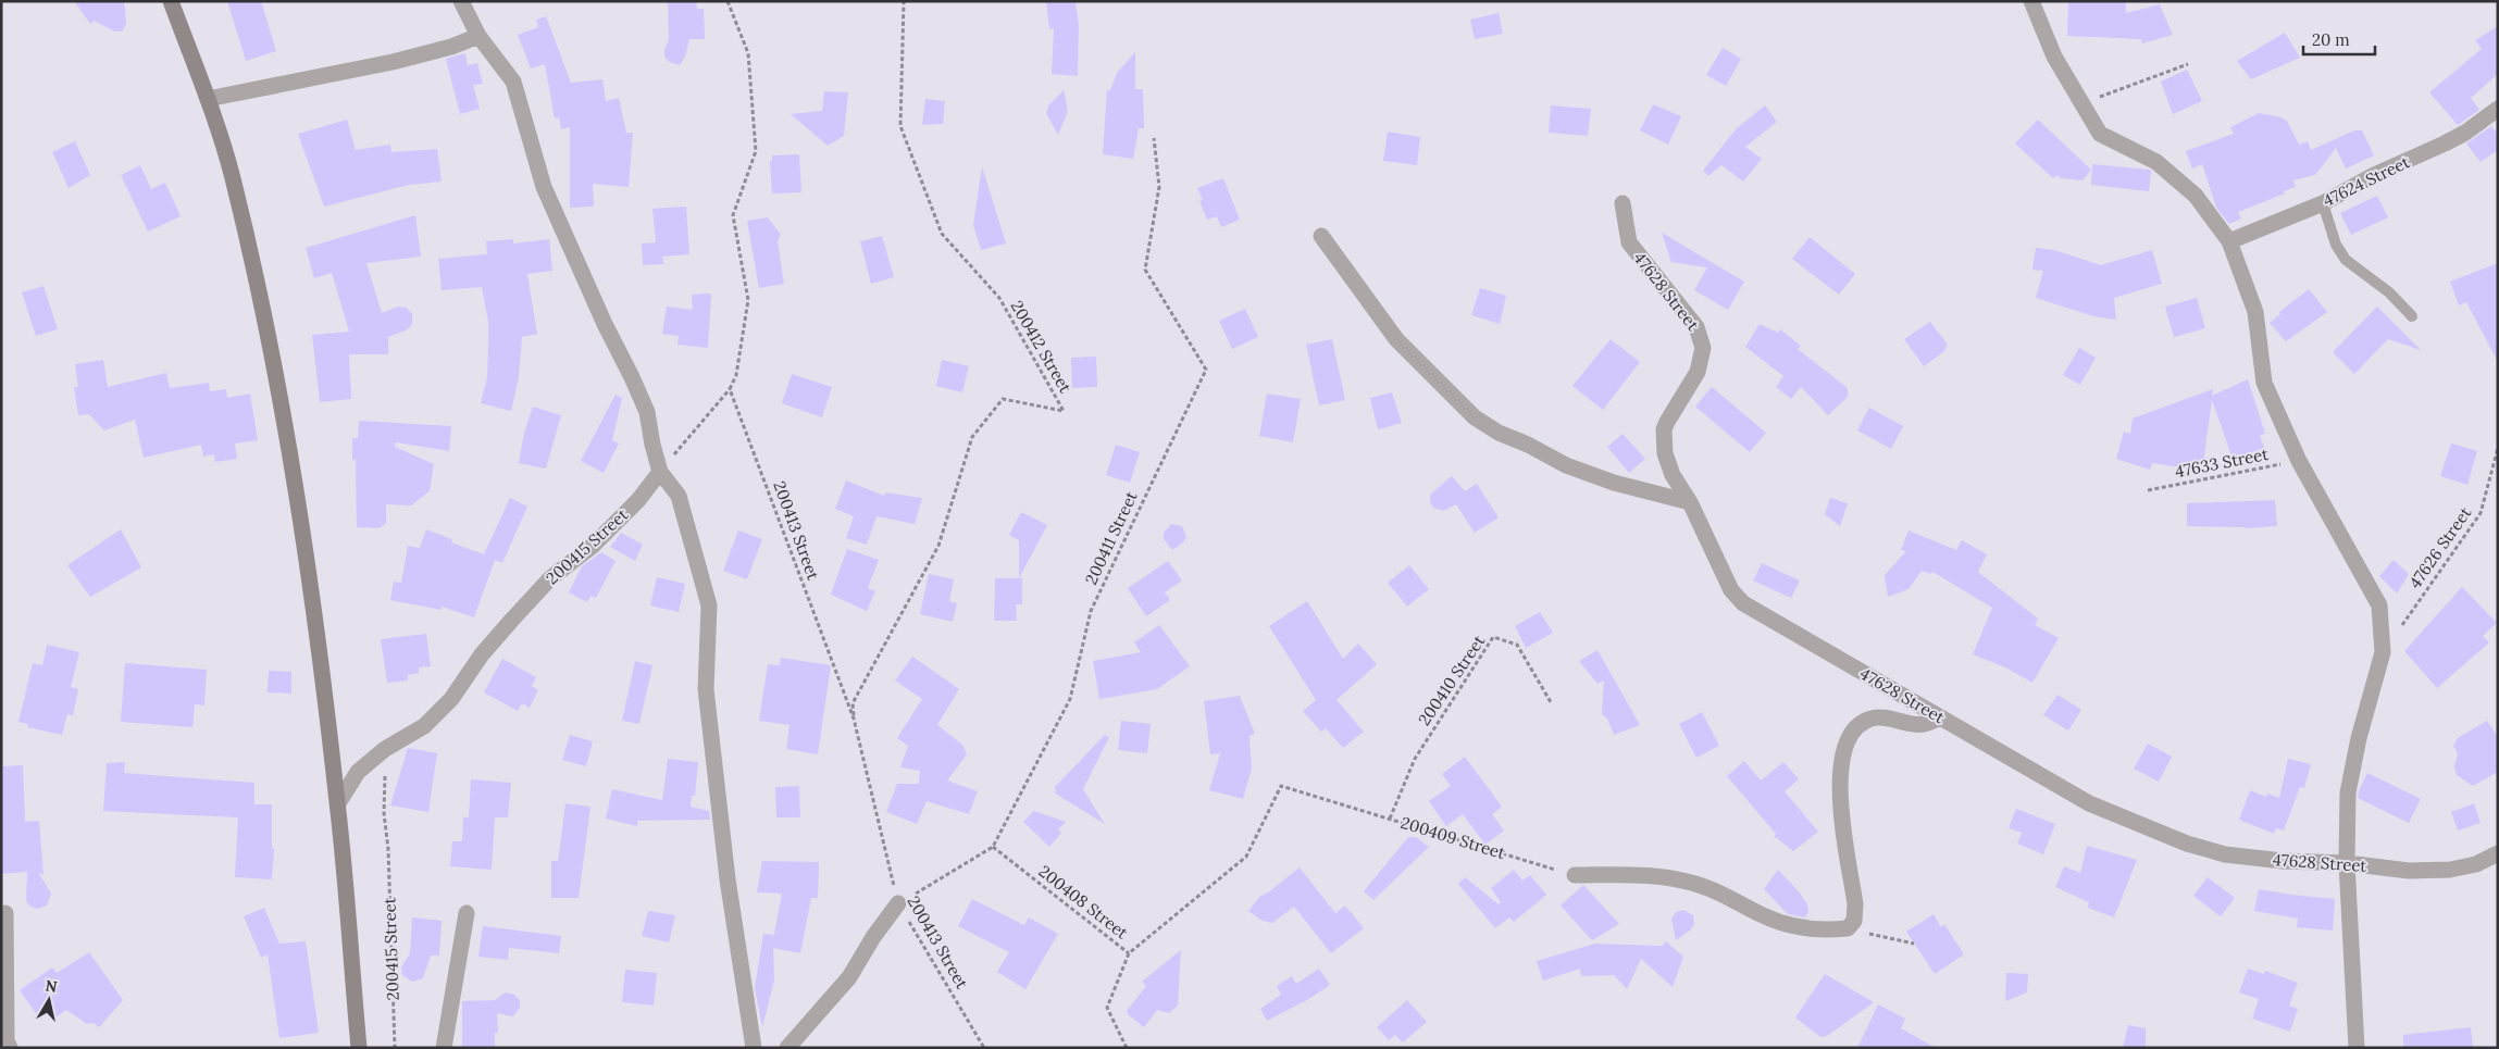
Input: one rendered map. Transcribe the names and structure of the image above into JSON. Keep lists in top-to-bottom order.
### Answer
{
  "streets": {
    "street": ["47624 Street", "47628 Street", "200415 Street"],
    "path": [
      "200412 Street",
      "47633 Street",
      "200413 Street",
      "200411 Street",
      "47626 Street",
      "200410 Street",
      "200409 Street",
      "200408 Street"
    ]
  },
  "crossings": [
    ["200412 Street", "200413 Street"],
    ["200411 Street", "200408 Street"],
    ["200410 Street", "200409 Street"],
    ["200409 Street", "200408 Street"]
  ],
  "scale_bar": "20 m",
  "north": "top"
}
